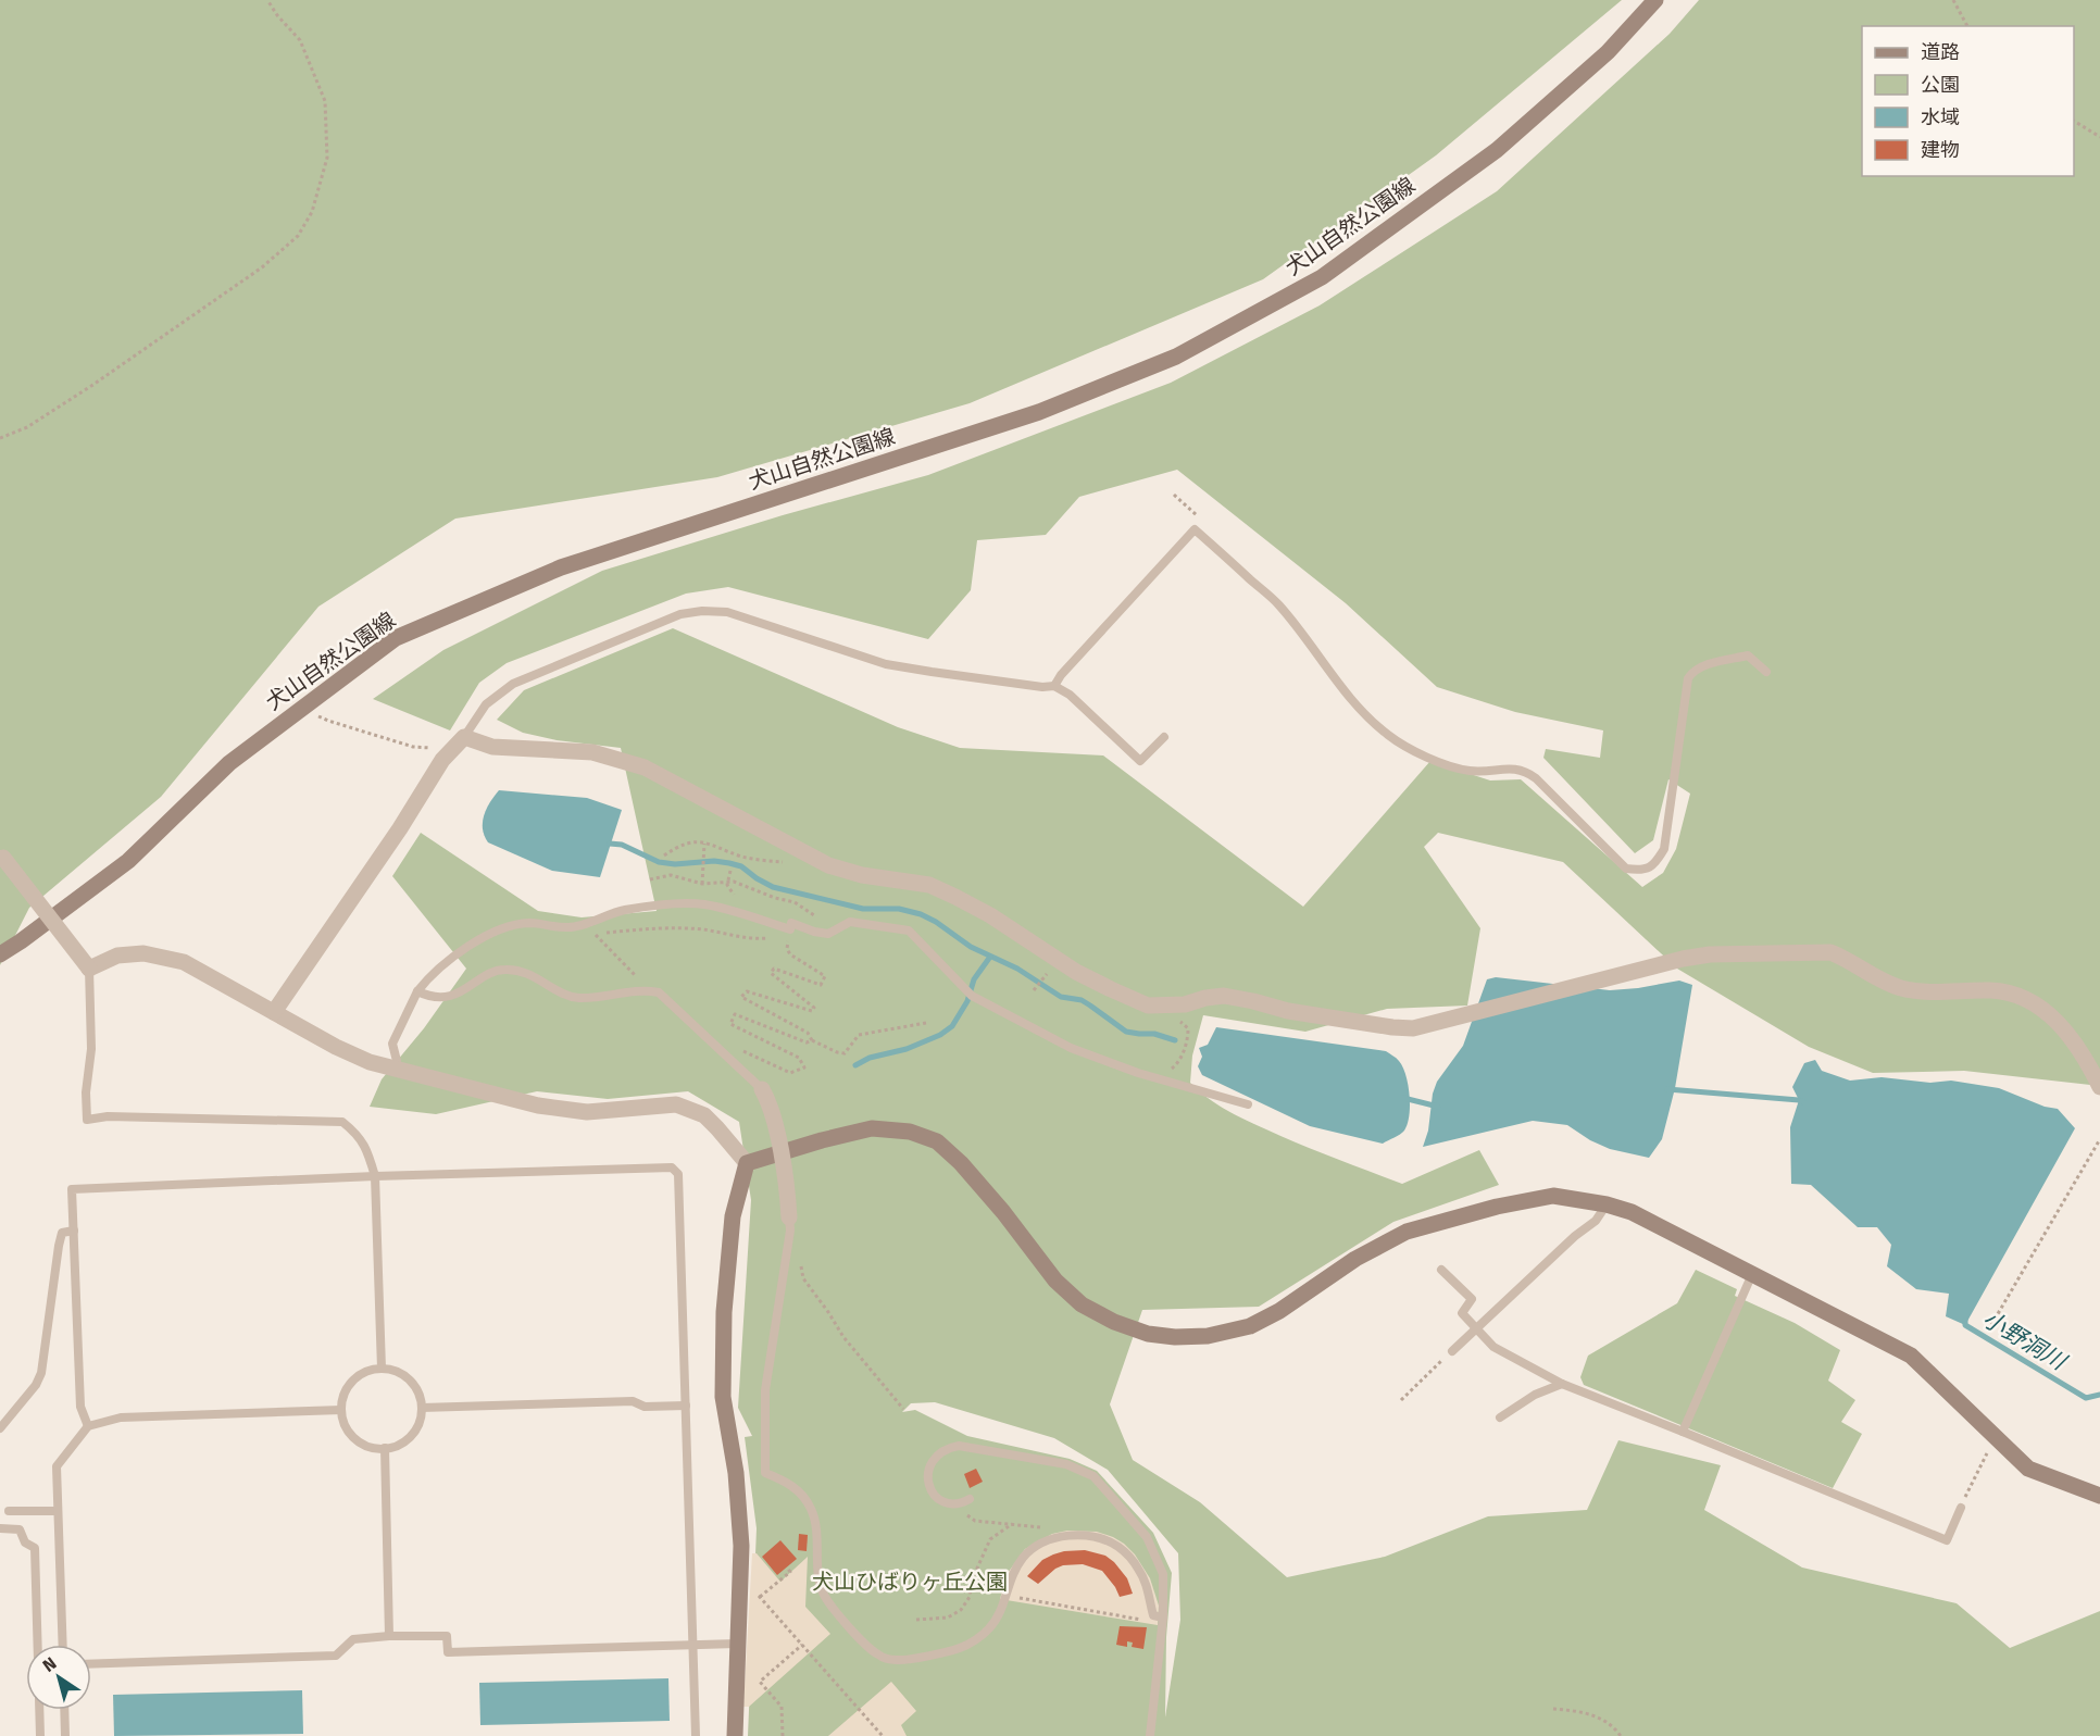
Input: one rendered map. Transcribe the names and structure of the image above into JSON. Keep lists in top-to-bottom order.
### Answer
{
  "streets": {
    "street": ["犬山自然公園線"]
  },
  "water": ["小野洞川"],
  "parks": ["犬山ひばりヶ丘公園"],
  "legend": [
    "道路",
    "公園",
    "水域",
    "建物"
  ],
  "north": "top left"
}
